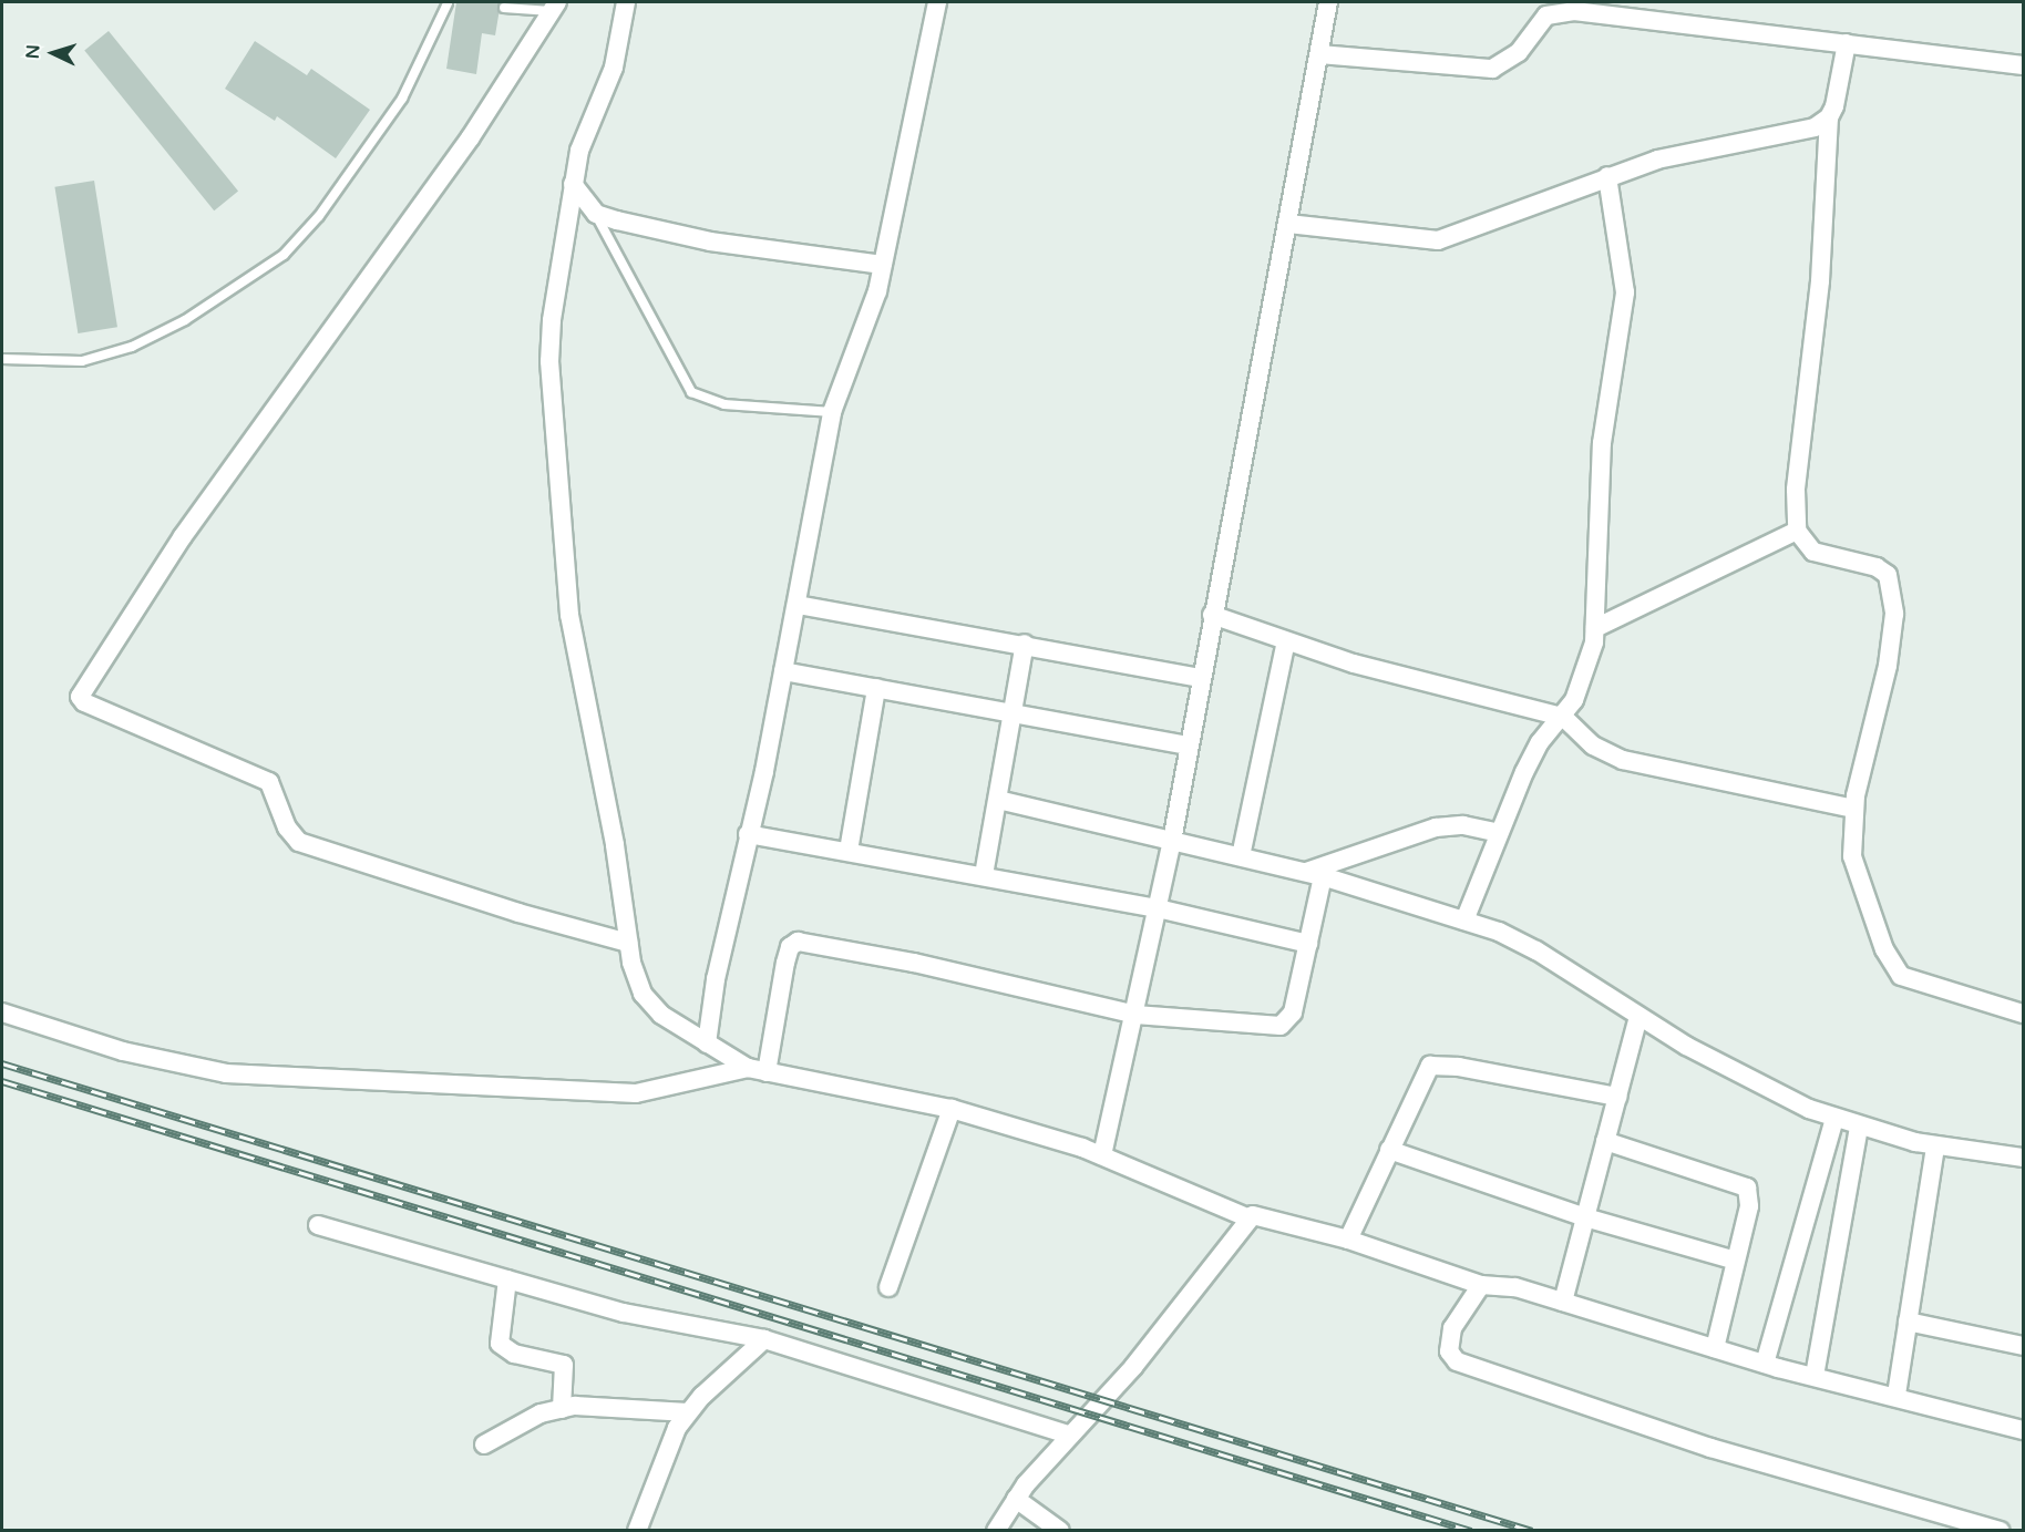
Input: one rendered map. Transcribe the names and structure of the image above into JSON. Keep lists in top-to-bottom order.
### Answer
{
  "north": "left"
}
